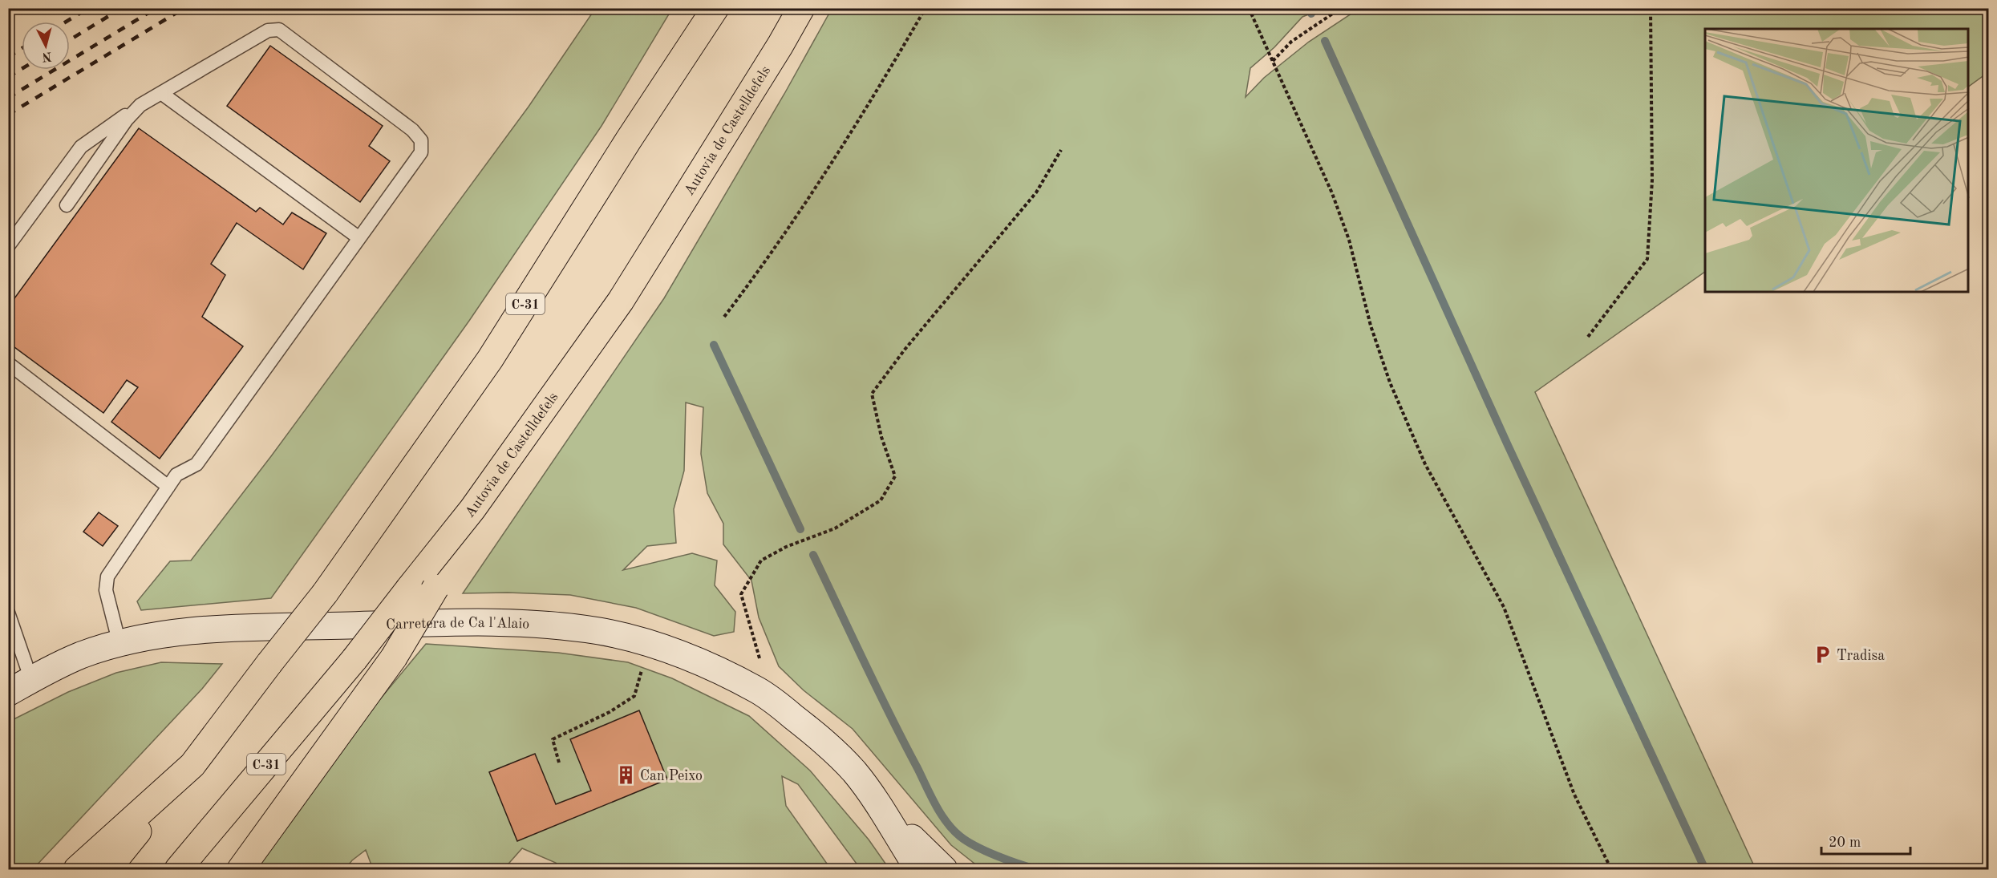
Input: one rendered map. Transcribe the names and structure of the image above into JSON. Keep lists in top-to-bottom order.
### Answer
{
  "streets": {
    "highway": ["Autovia de Castelldefels", "C-31"],
    "street": ["Carretera de Ca l'Alaio"]
  },
  "places": {
    "parking": ["Tradisa"],
    "building": ["Can Peixo"]
  },
  "scale_bar": "20 m",
  "north": "bottom"
}
